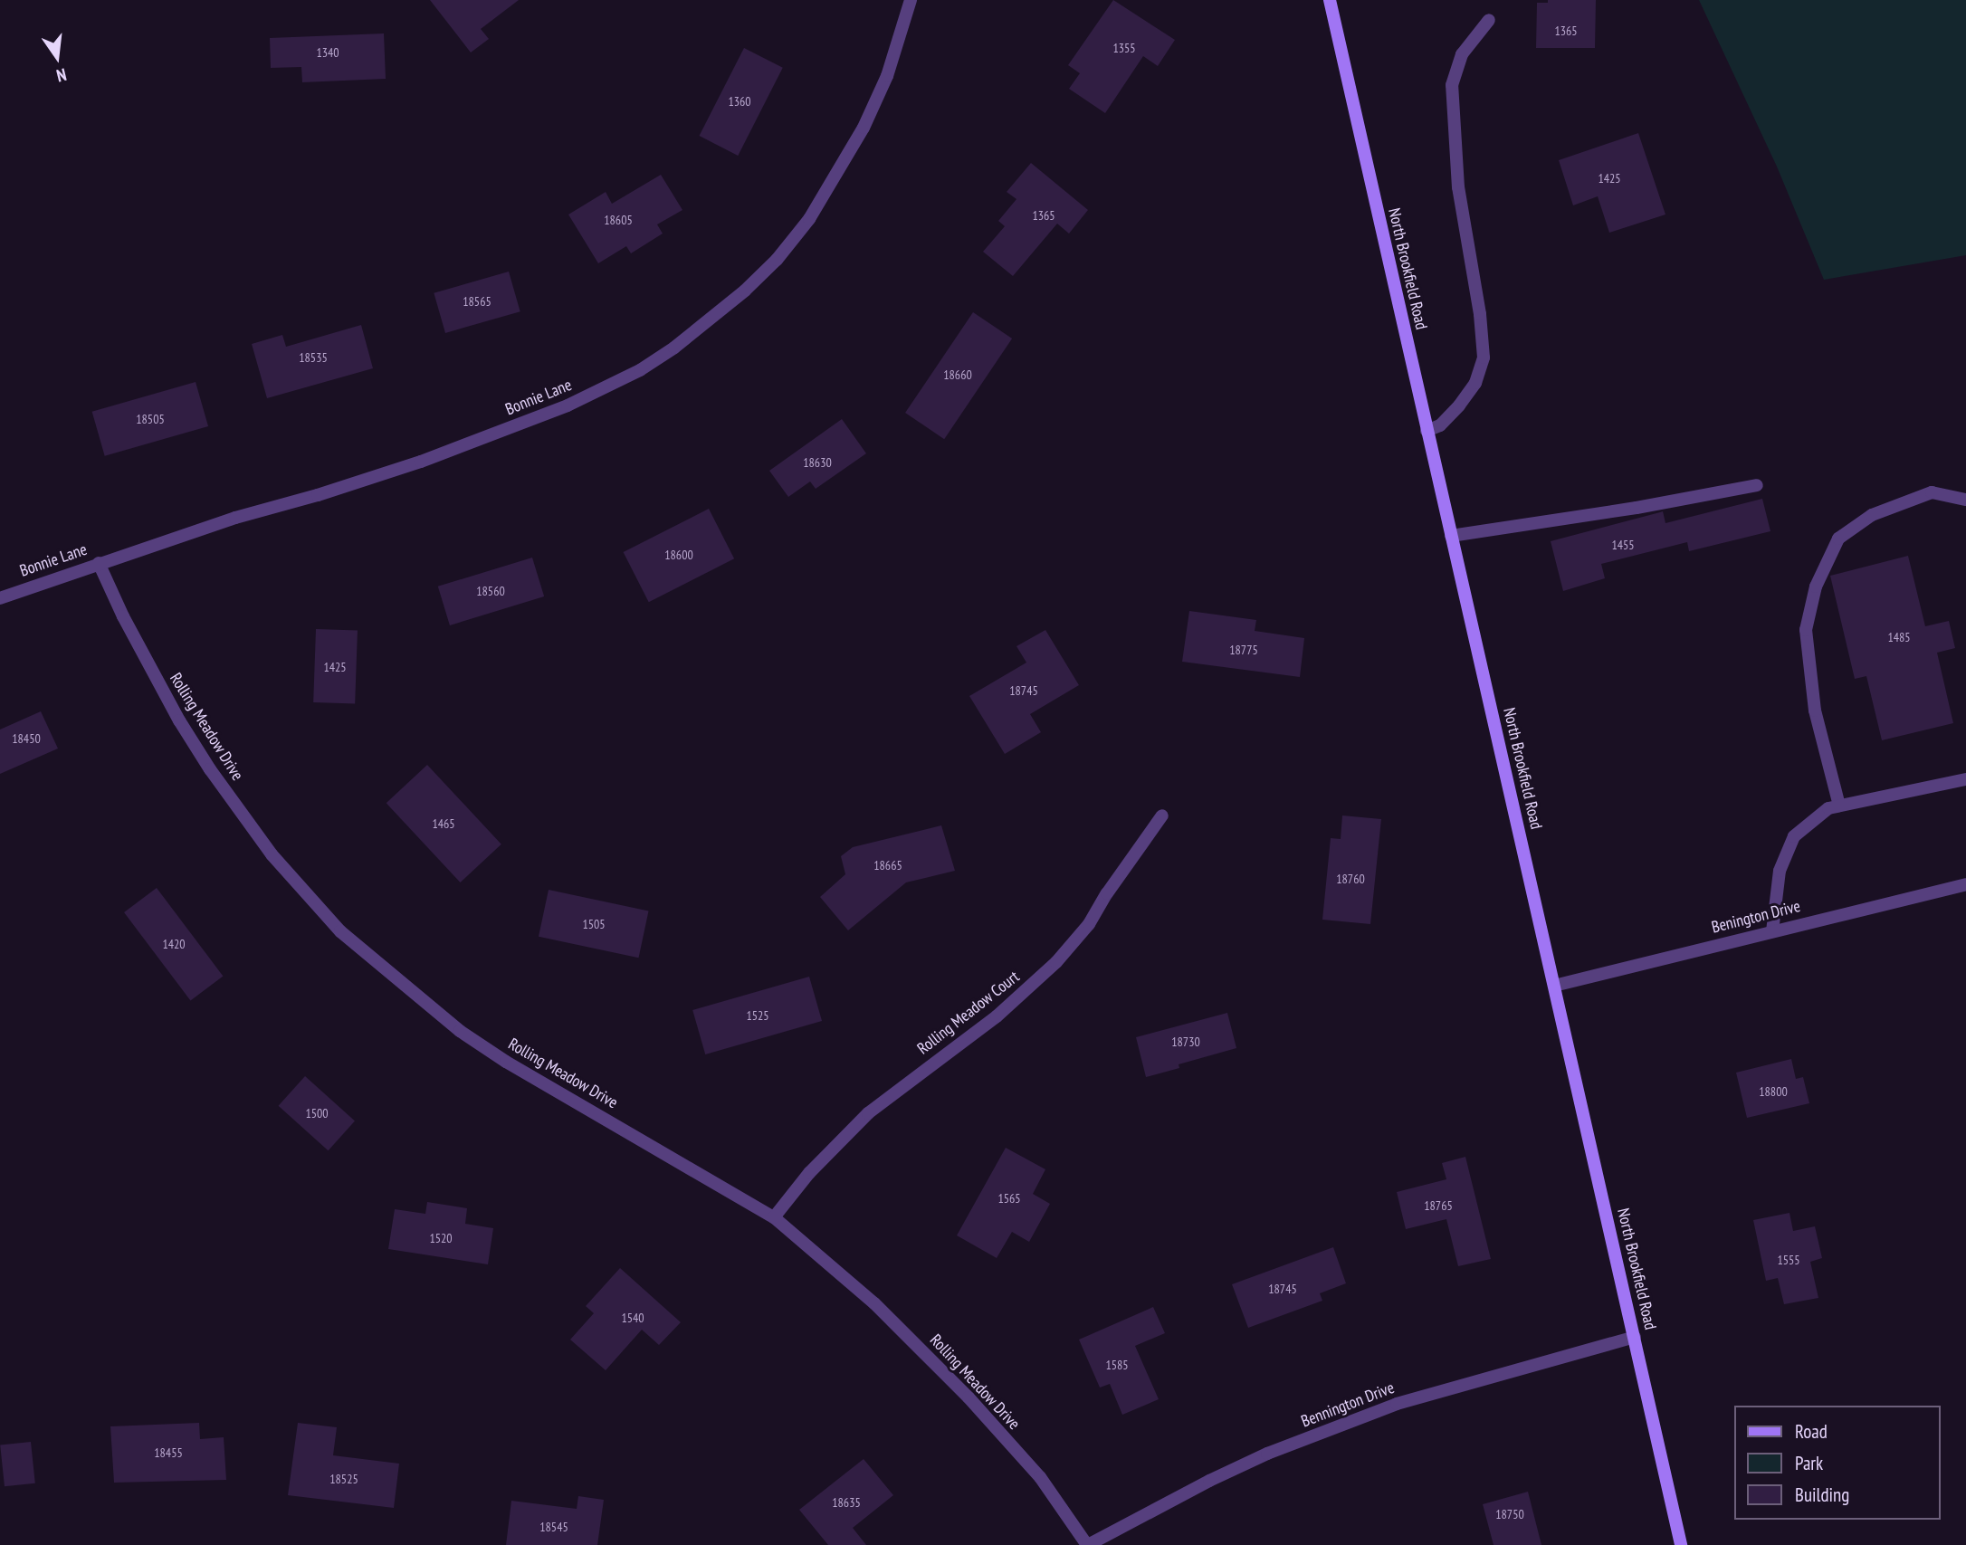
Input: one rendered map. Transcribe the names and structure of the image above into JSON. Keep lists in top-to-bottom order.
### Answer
{
  "streets": {
    "street": [
      "North Brookfield Road",
      "Bonnie Lane",
      "Rolling Meadow Drive",
      "Benington Drive",
      "Rolling Meadow Court",
      "Bennington Drive"
    ]
  },
  "crossings": [
    ["North Brookfield Road", "Benington Drive"],
    ["North Brookfield Road", "Bennington Drive"],
    ["Bonnie Lane", "Rolling Meadow Drive"],
    ["Rolling Meadow Drive", "Rolling Meadow Court"],
    ["Rolling Meadow Drive", "Bennington Drive"]
  ],
  "house_numbers": [
    "1365",
    "1355",
    "1340",
    "1360",
    "1425",
    "1365",
    "18605",
    "18565",
    "18535",
    "18660",
    "18505",
    "18630",
    "1455",
    "18600",
    "18560",
    "1485",
    "18775",
    "1425",
    "18745",
    "18450",
    "1465",
    "18665",
    "18760",
    "1505",
    "1420",
    "1525",
    "18730",
    "18800",
    "1500",
    "1565",
    "18765",
    "1520",
    "1555",
    "18745",
    "1540",
    "1585",
    "18455",
    "18525",
    "18635",
    "18750",
    "18545"
  ],
  "legend": ["Road", "Park", "Building"],
  "north": "bottom"
}
